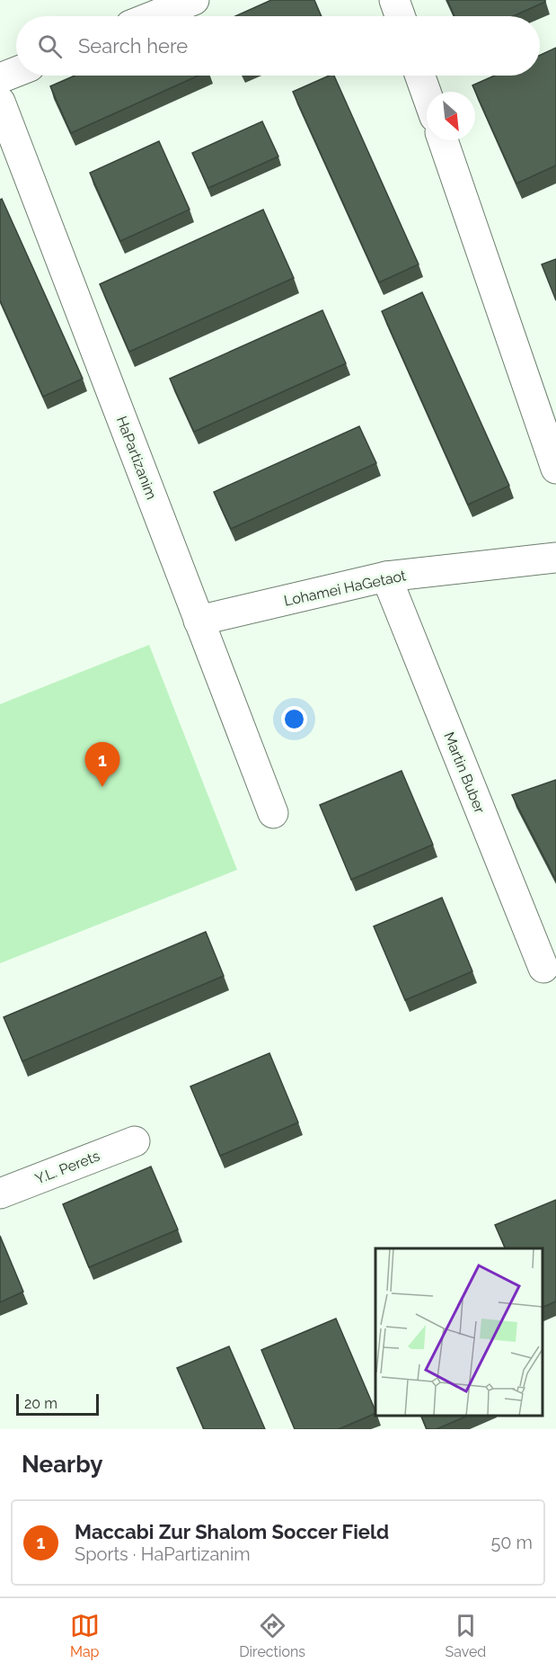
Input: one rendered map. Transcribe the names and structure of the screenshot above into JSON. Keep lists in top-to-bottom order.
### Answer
{
  "streets": {
    "street": [
      "HaPartizanim",
      "Lohamei HaGetaot",
      "Martin Buber",
      "Y.L. Perets"
    ]
  },
  "crossings": [
    ["HaPartizanim", "Lohamei HaGetaot"],
    ["Lohamei HaGetaot", "Martin Buber"]
  ],
  "scale_bar": "20 m",
  "north": "bottom right",
  "page": {
    "search": "Search here",
    "pins": "1",
    "scale": "20 m",
    "heading": "Nearby",
    "list": [
      {
        "mark": "1",
        "name": "Maccabi Zur Shalom Soccer Field",
        "note": "Sports · HaPartizanim",
        "value": "50 m"
      }
    ],
    "nav": ["Map", "Directions", "Saved"]
  }
}
